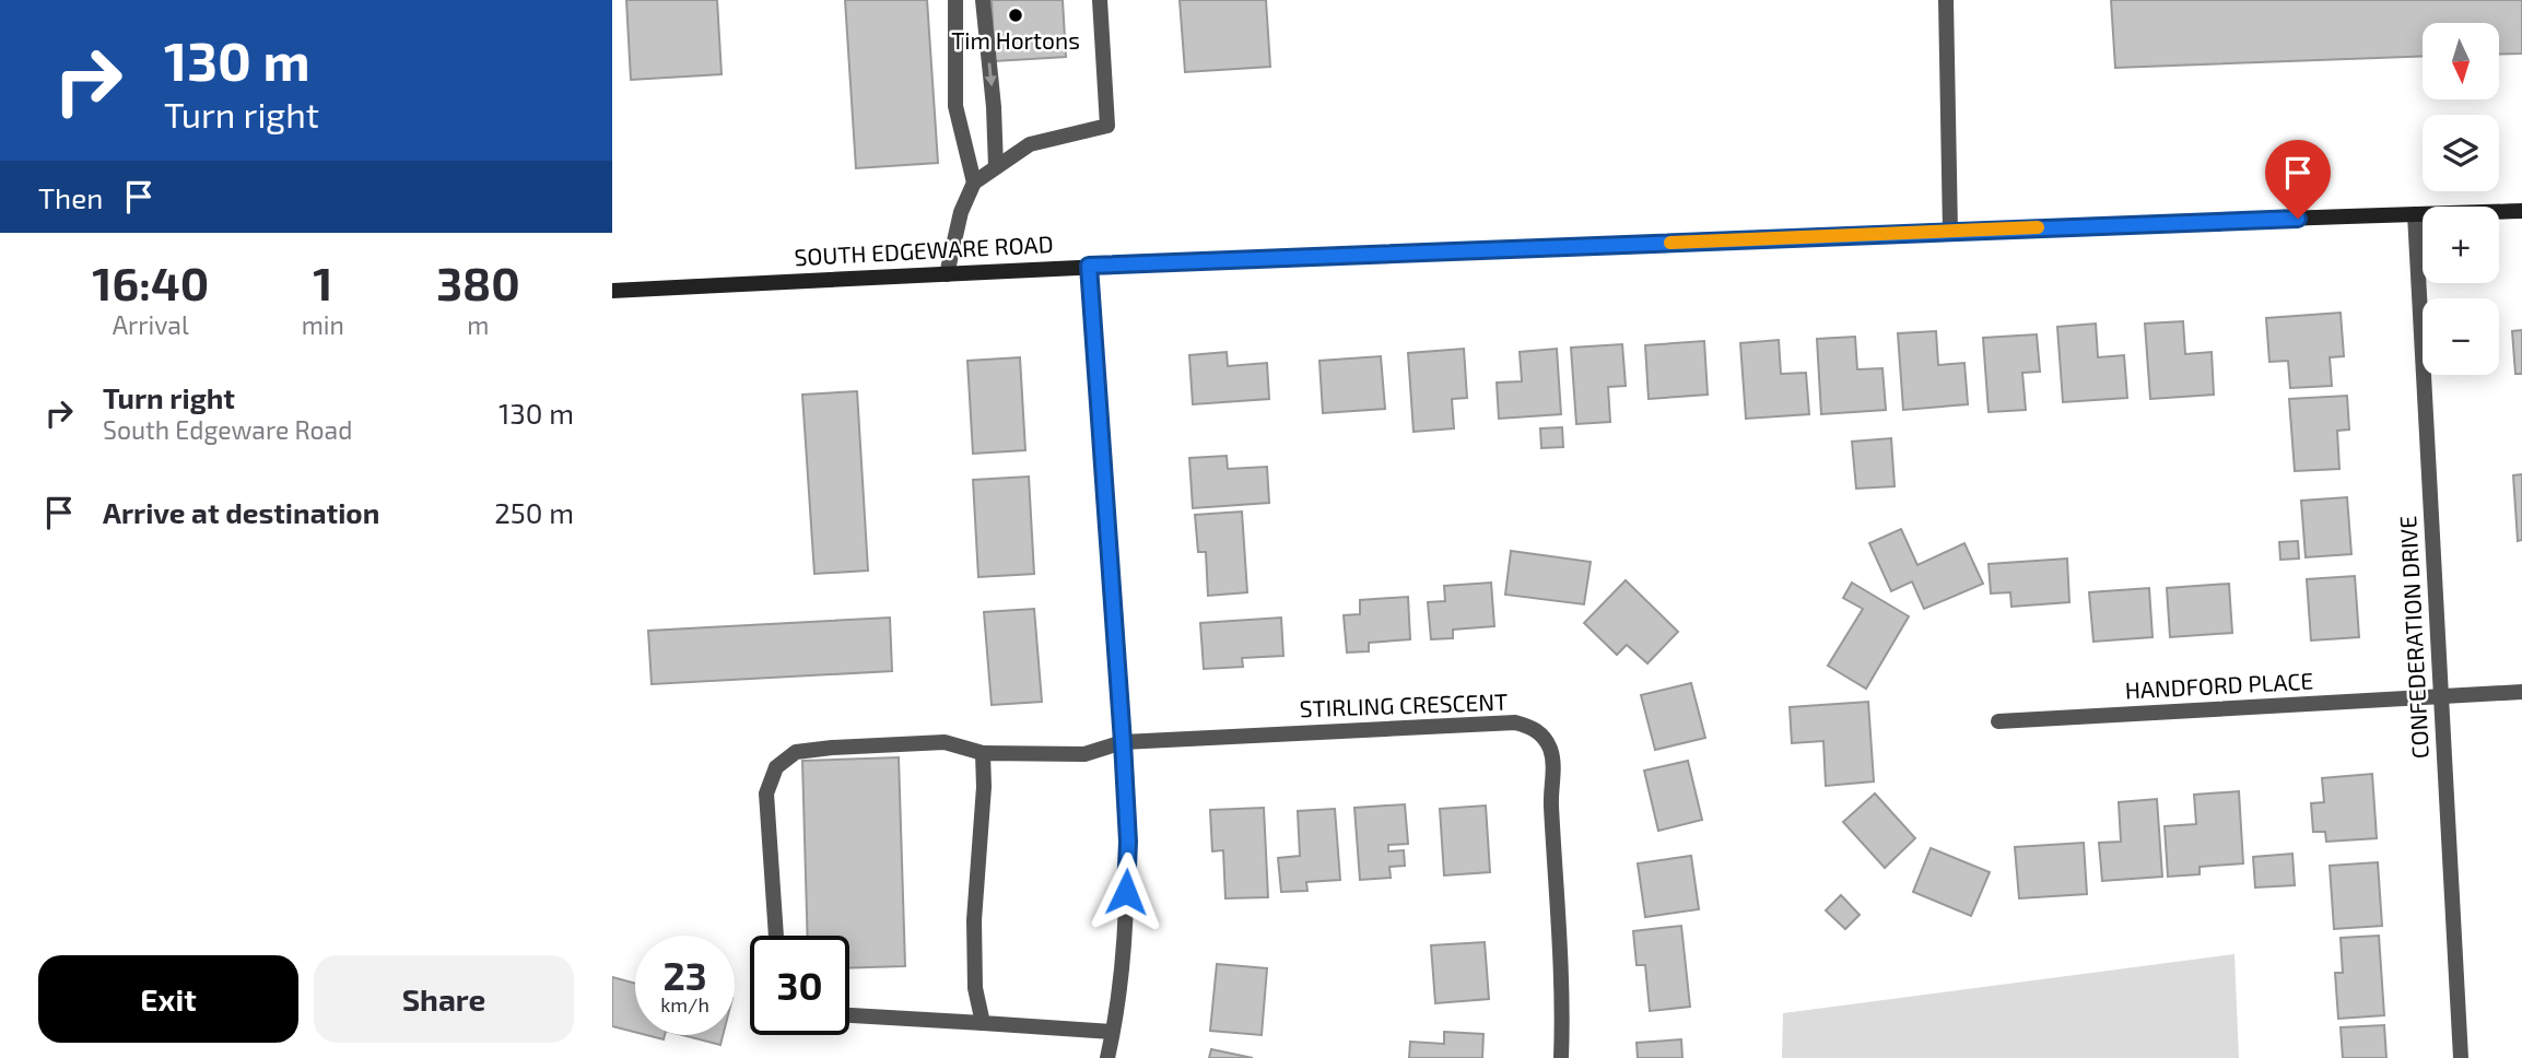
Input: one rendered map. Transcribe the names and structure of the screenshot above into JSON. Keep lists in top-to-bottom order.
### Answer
{
  "streets": {
    "main road": ["SOUTH EDGEWARE ROAD"],
    "street": ["CONFEDERATION DRIVE", "HANDFORD PLACE", "STIRLING CRESCENT"]
  },
  "crossings": [
    ["SOUTH EDGEWARE ROAD", "CONFEDERATION DRIVE"],
    ["CONFEDERATION DRIVE", "HANDFORD PLACE"]
  ],
  "places": ["Tim Hortons"],
  "north": "bottom",
  "page": {
    "turn": ["130 m", "Turn right"],
    "map_buttons": ["+", "−"],
    "then": "Then",
    "eta": [
      "16:40",
      "Arrival",
      "1",
      "min",
      "380",
      "m"
    ],
    "list": [
      {
        "name": "Turn right",
        "note": "South Edgeware Road",
        "value": "130 m"
      },
      {
        "name": "Arrive at destination",
        "value": "250 m"
      }
    ],
    "speed": "23 km/h",
    "limit": "30",
    "buttons": ["Exit", "Share"]
  }
}
